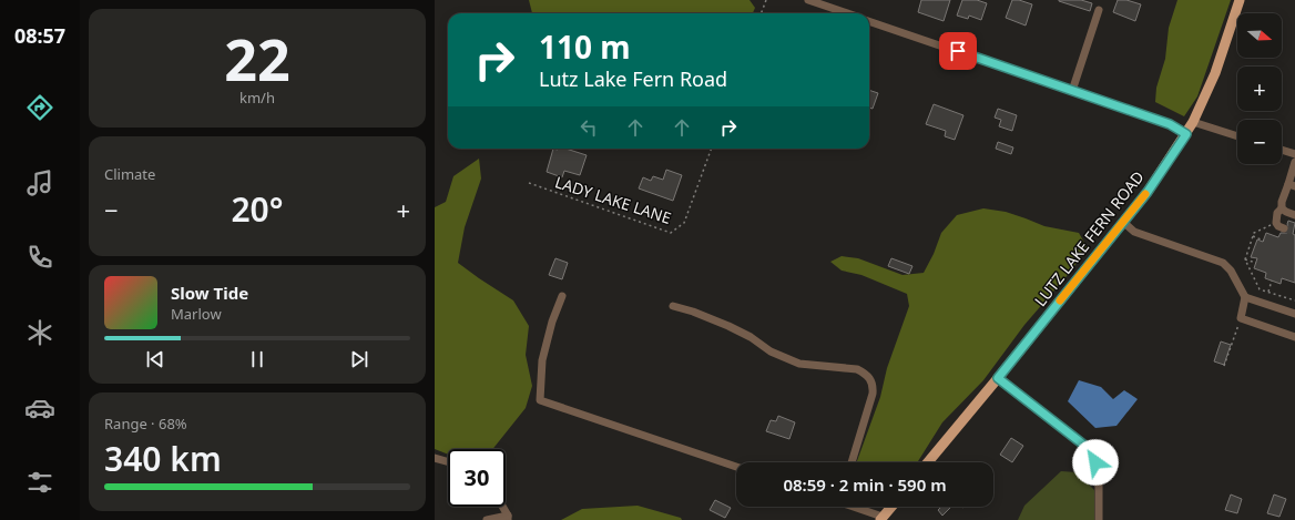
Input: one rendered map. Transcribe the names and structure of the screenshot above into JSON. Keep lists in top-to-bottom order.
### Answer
{
  "streets": {
    "main road": ["LUTZ LAKE FERN ROAD"],
    "path": ["LADY LAKE LANE"]
  },
  "north": "right",
  "page": {
    "tabs": "08:57",
    "tile": [
      ["22", "km/h"],
      "Climate",
      ["Range · 68%", "340 km"]
    ],
    "map_buttons": ["+", "−"],
    "turn": ["110 m", "Lutz Lake Fern Road"],
    "heat": ["−", "20°", "+"],
    "song": ["Slow Tide", "Marlow"],
    "limit": "30",
    "trip": "08:59 · 2 min · 590 m"
  }
}
